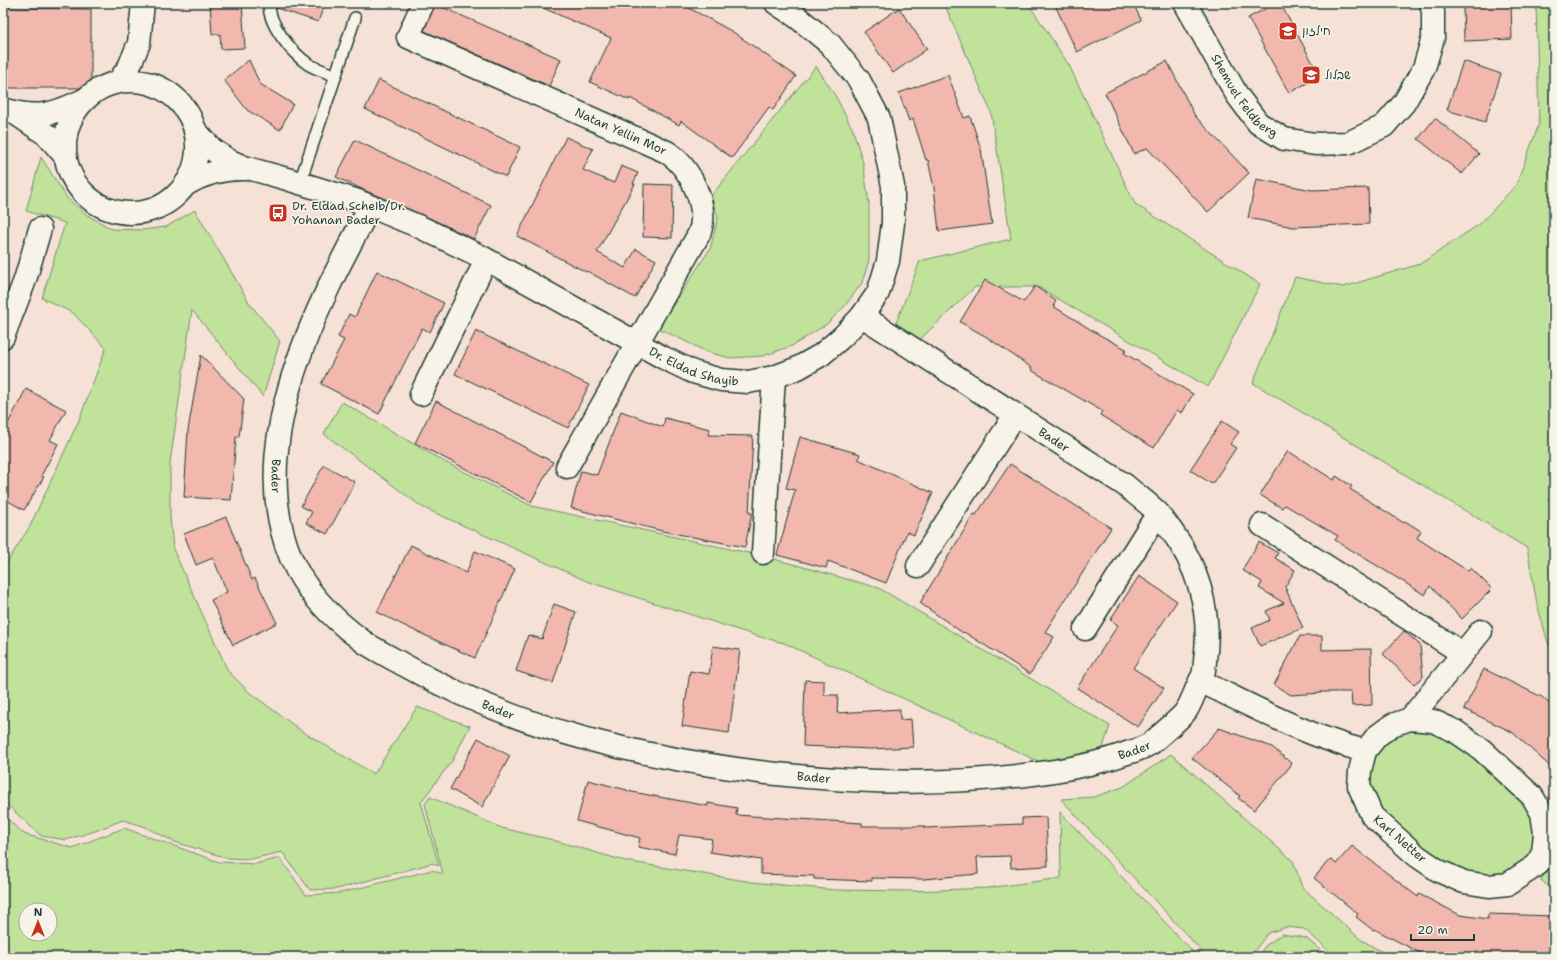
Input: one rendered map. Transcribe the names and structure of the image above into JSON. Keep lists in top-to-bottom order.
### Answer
{
  "streets": {
    "street": [
      "Shemuel Feldberg",
      "Natan Yellin Mor",
      "Dr. Eldad Shayib",
      "Bader",
      "Karl Netter"
    ]
  },
  "crossings": [
    ["Natan Yellin Mor", "Dr. Eldad Shayib"],
    ["Dr. Eldad Shayib", "Bader"]
  ],
  "places": {
    "school or university": ["חילזון", "שבלול"],
    "bus stop": ["Dr. Eldad Scheib/Dr. Yohanan Bader"]
  },
  "scale_bar": "20 m",
  "north": "top"
}
